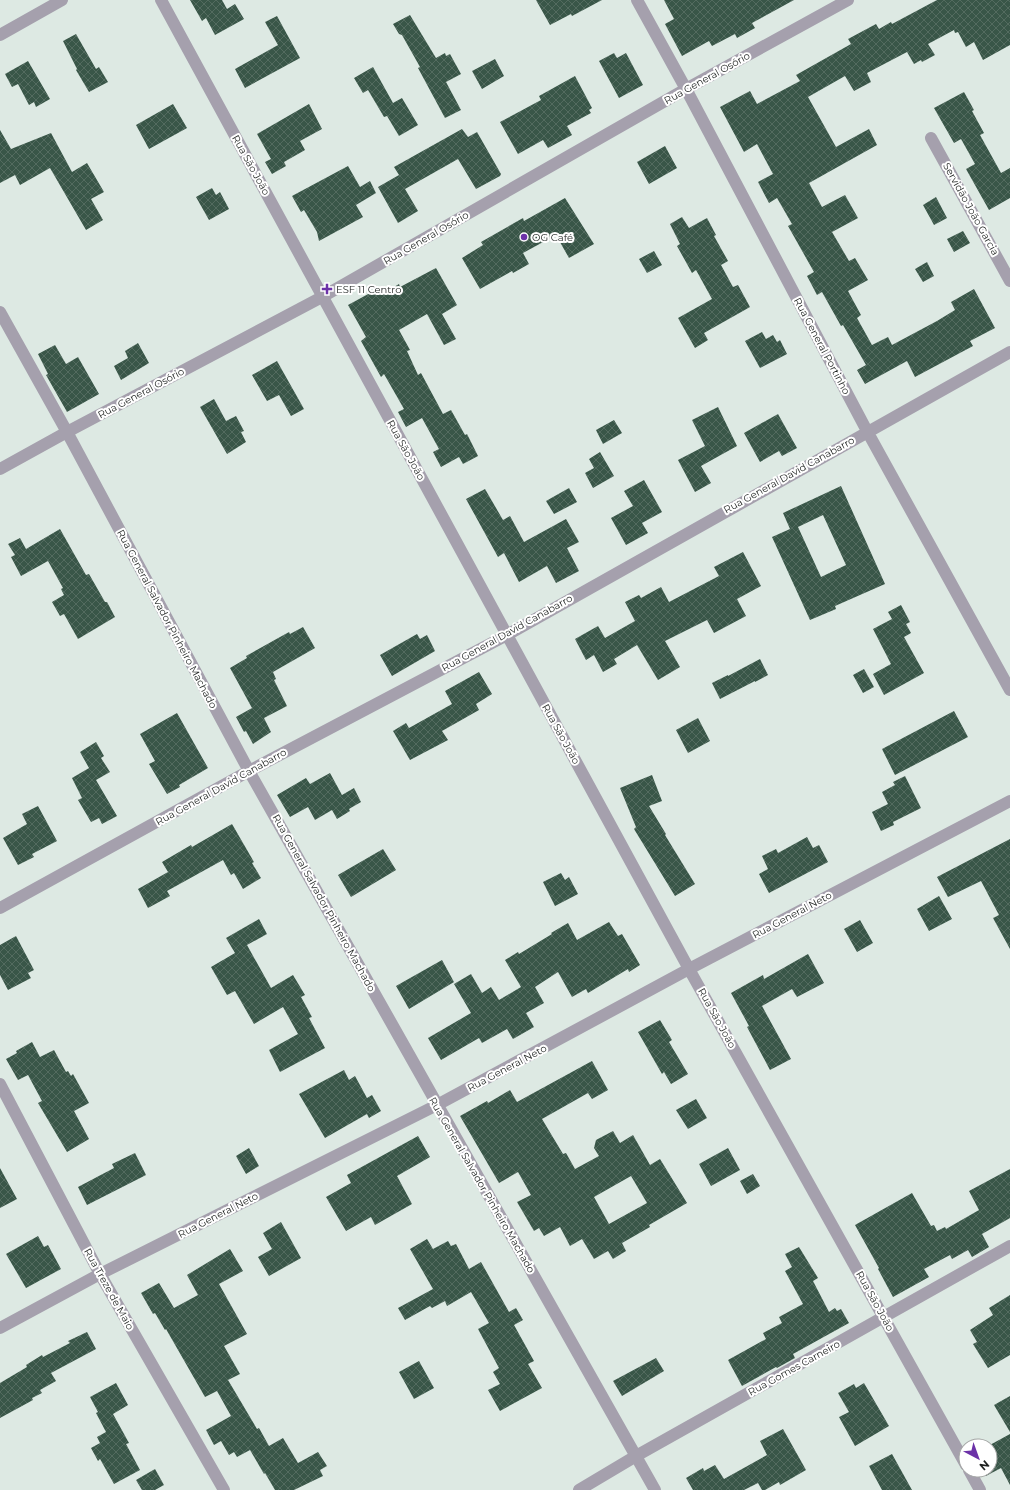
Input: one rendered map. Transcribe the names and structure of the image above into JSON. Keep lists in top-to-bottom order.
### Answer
{
  "streets": {
    "street": [
      "Rua General Osório",
      "Rua São João",
      "Servidão João Garcia",
      "Rua General Portinho",
      "Rua General David Canabarro",
      "Rua General Salvador Pinheiro Machado",
      "Rua General Neto",
      "Rua Treze de Maio",
      "Rua Gomes Carneiro"
    ]
  },
  "crossings": [
    ["Rua General Osório", "Rua São João"],
    ["Rua General Osório", "Rua General Portinho"],
    ["Rua General Osório", "Rua General Salvador Pinheiro Machado"],
    ["Rua São João", "Rua General David Canabarro"],
    ["Rua São João", "Rua General Neto"],
    ["Rua São João", "Rua Gomes Carneiro"],
    ["Rua General Portinho", "Rua General David Canabarro"],
    ["Rua General David Canabarro", "Rua General Salvador Pinheiro Machado"],
    ["Rua General Salvador Pinheiro Machado", "Rua General Neto"],
    ["Rua General Salvador Pinheiro Machado", "Rua Gomes Carneiro"],
    ["Rua General Neto", "Rua Treze de Maio"]
  ],
  "places": {
    "other": ["OG Café"],
    "health": ["ESF 11 Centro"]
  },
  "north": "bottom right"
}
